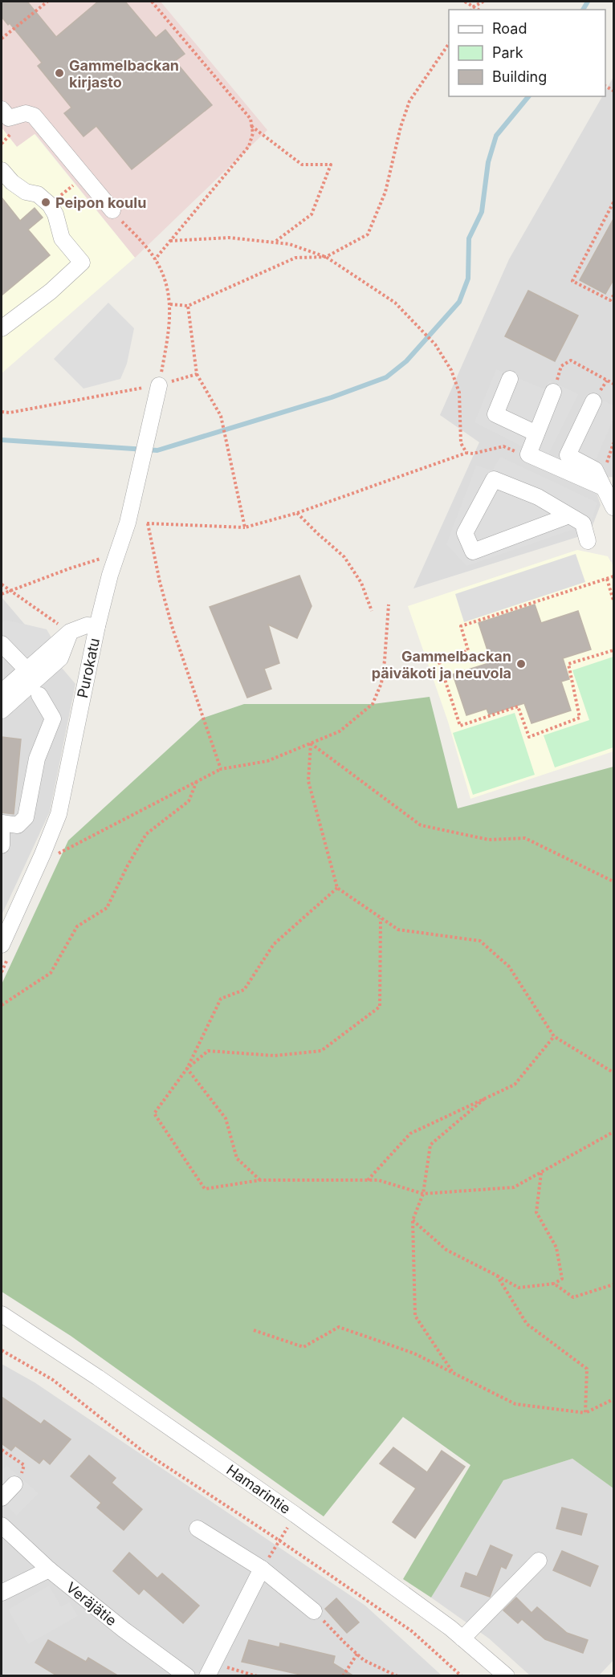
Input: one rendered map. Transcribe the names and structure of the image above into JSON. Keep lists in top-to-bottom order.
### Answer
{
  "streets": {
    "street": ["Purokatu", "Hamarintie", "Veräjätie"]
  },
  "places": ["Gammelbackan kirjasto", "Peipon koulu", "Gammelbackan päiväkoti ja neuvola"],
  "legend": ["Road", "Park", "Building"]
}
